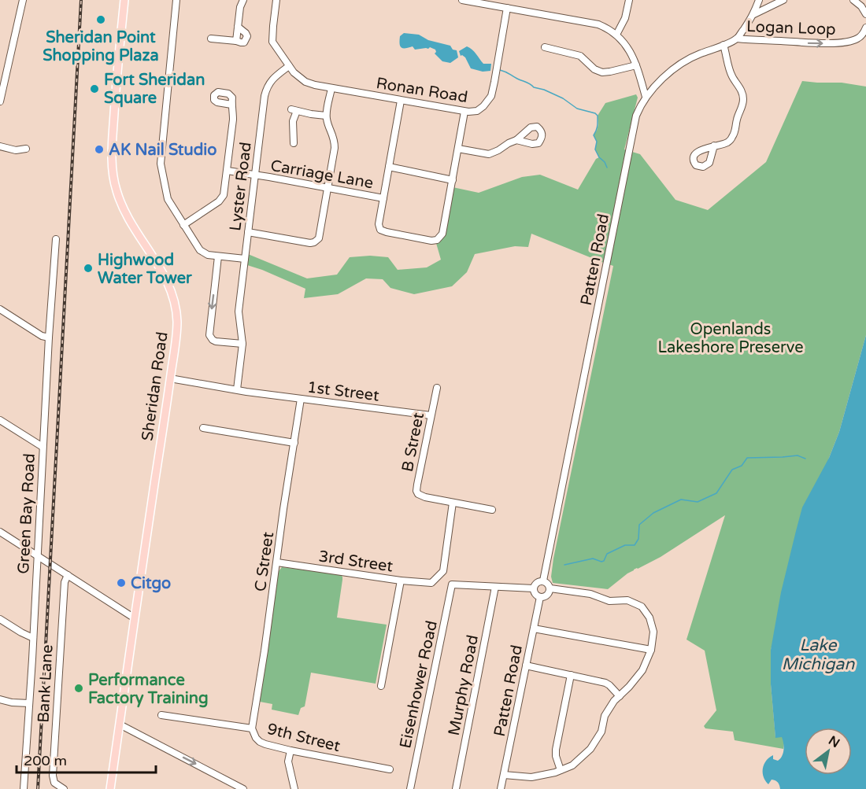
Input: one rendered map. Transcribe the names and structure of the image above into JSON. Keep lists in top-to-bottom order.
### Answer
{
  "streets": {
    "main road": ["Sheridan Road"],
    "street": [
      "Logan Loop",
      "Ronan Road",
      "Carriage Lane",
      "Lyster Road",
      "Patten Road",
      "1st Street",
      "B Street",
      "Green Bay Road",
      "3rd Street",
      "C Street",
      "Bank Lane",
      "Eisenhower Road",
      "Murphy Road",
      "9th Street"
    ]
  },
  "crossings": [
    ["Logan Loop", "Patten Road"],
    ["Ronan Road", "Lyster Road"],
    ["Carriage Lane", "Lyster Road"],
    ["Lyster Road", "1st Street"],
    ["Sheridan Road", "1st Street"],
    ["1st Street", "B Street"],
    ["1st Street", "C Street"],
    ["B Street", "3rd Street"],
    ["3rd Street", "C Street"],
    ["C Street", "9th Street"],
    ["Eisenhower Road", "Murphy Road"]
  ],
  "one_way": ["Logan Loop"],
  "water": ["Lake Michigan"],
  "parks": ["Openlands Lakeshore Preserve"],
  "places": [
    "Sheridan Point Shopping Plaza",
    "Fort Sheridan Square",
    "AK Nail Studio",
    "Highwood Water Tower",
    "Citgo",
    "Performance Factory Training"
  ],
  "scale_bar": "200 m",
  "north": "top right"
}
